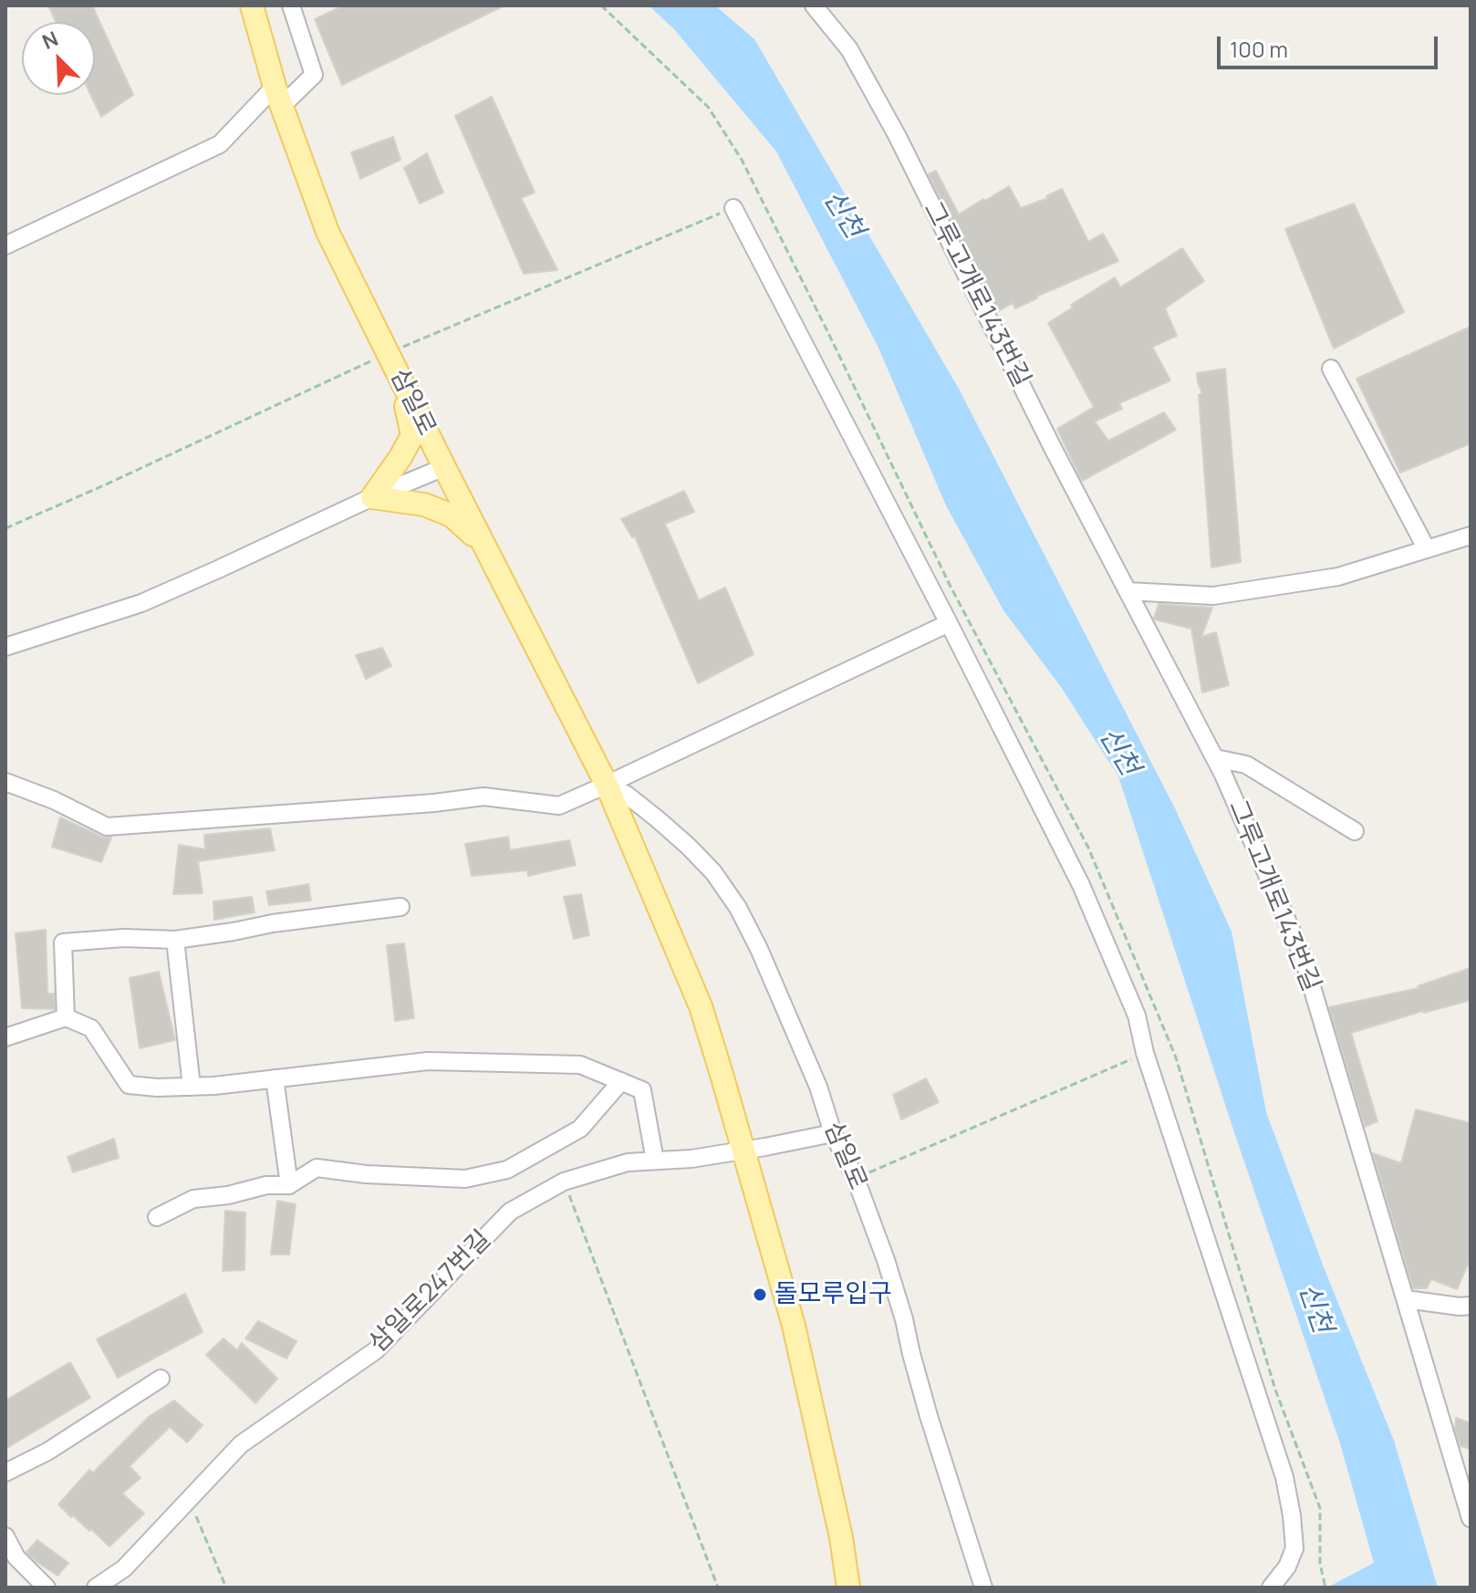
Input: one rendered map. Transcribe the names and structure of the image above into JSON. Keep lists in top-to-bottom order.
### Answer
{
  "streets": {
    "main road": ["삼일로"],
    "street": ["그루고개로143번길", "삼일로247번길"]
  },
  "crossings": [
    ["삼일로", "삼일로247번길"]
  ],
  "water": ["신천"],
  "places": ["돌모루입구"],
  "scale_bar": "100 m",
  "north": "top left"
}
